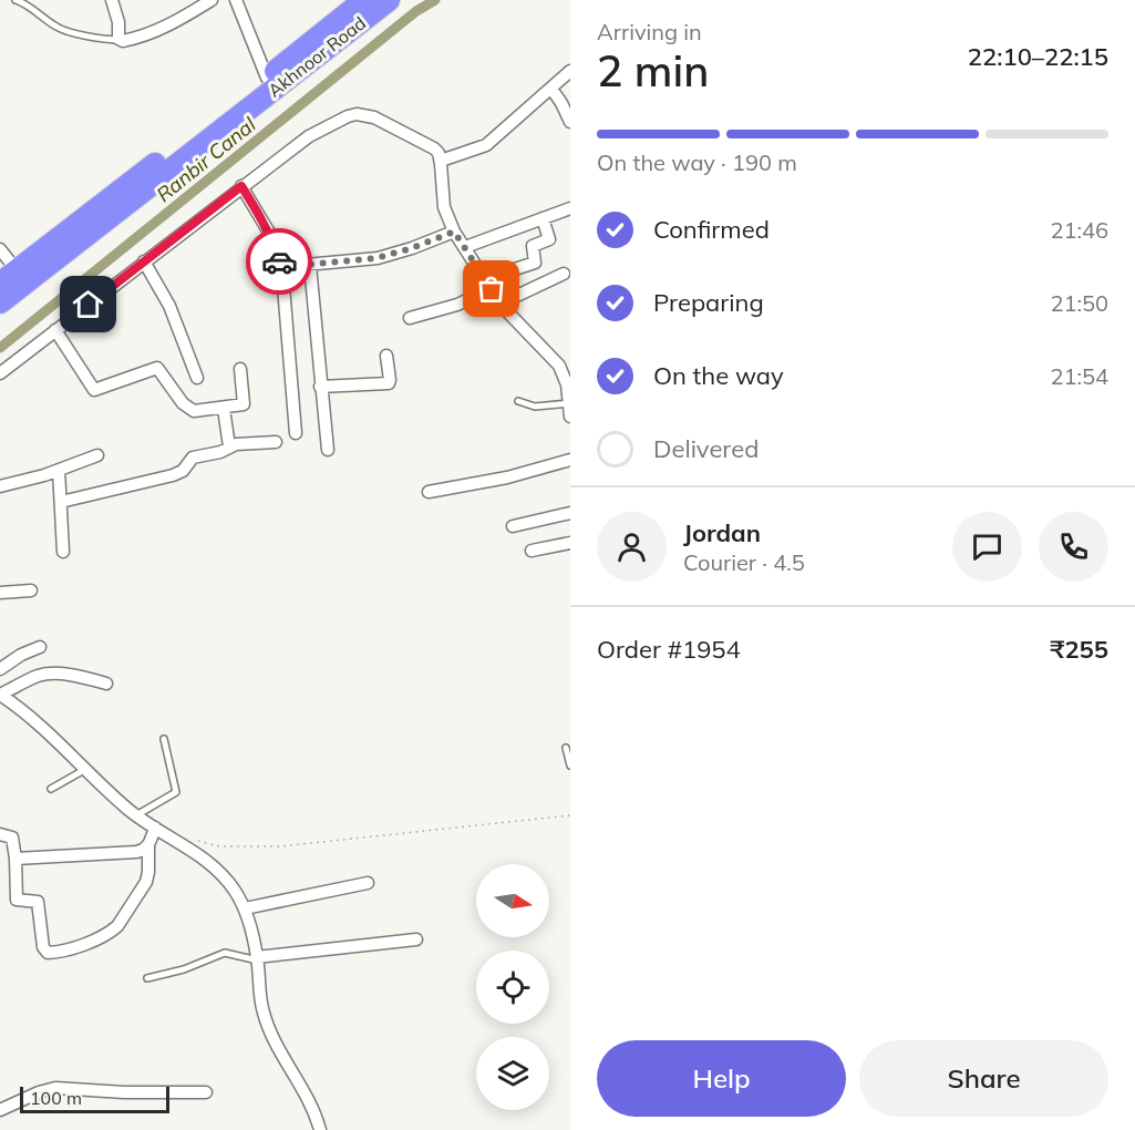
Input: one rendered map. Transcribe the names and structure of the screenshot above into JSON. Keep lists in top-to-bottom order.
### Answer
{
  "streets": {
    "highway": ["Akhnoor Road"]
  },
  "water": ["Ranbir Canal"],
  "scale_bar": "100 m",
  "north": "right",
  "page": {
    "heading": ["2 min", "Arriving in", "22:10–22:15"],
    "panel": [
      "Jordan",
      "Courier · 4.5",
      "Order #1954",
      "₹255"
    ],
    "bar": "On the way · 190 m",
    "list": [
      ["Confirmed", "21:46"],
      ["Preparing", "21:50"],
      ["On the way", "21:54"],
      "Delivered"
    ],
    "buttons": ["Help", "Share"],
    "scale": "100 m"
  }
}
